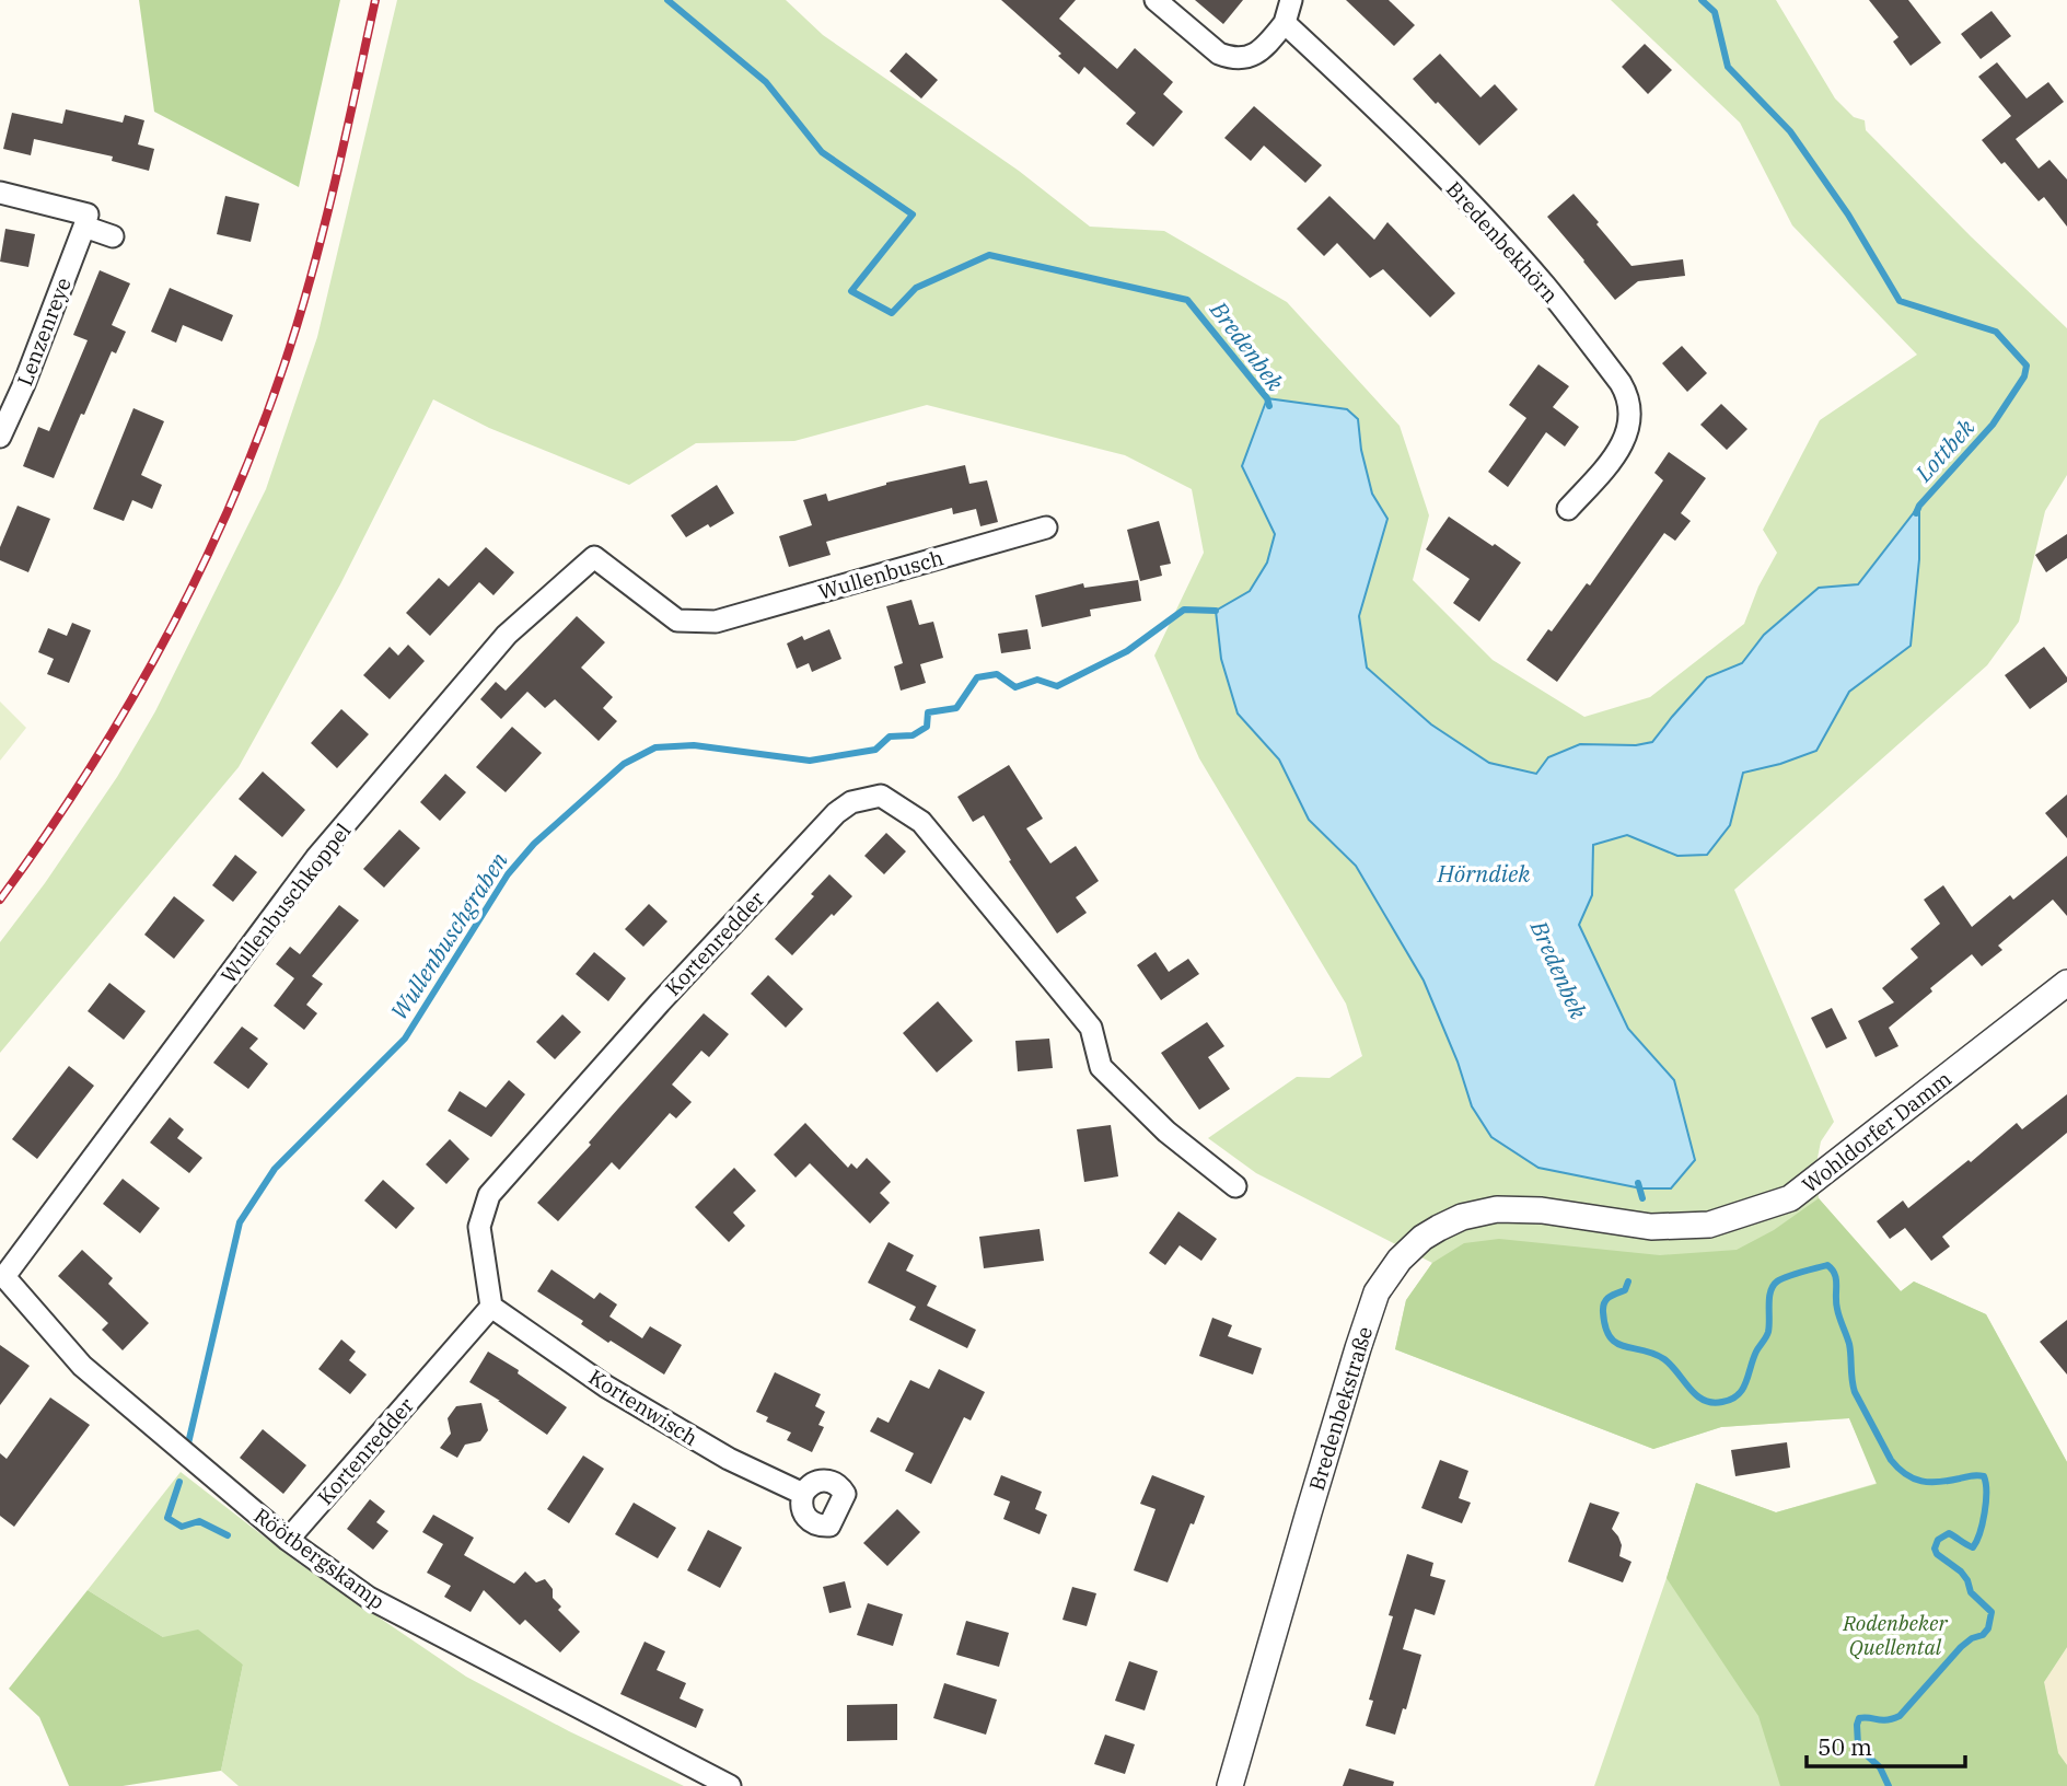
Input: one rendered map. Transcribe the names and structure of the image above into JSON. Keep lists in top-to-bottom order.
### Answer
{
  "streets": {
    "street": [
      "Bredenbekhörn",
      "Lenzenreye",
      "Wullenbusch",
      "Wullenbuschkoppel",
      "Kortenredder",
      "Wohldorfer Damm",
      "Kortenwisch",
      "Bredenbekstraße",
      "Röötbergskamp"
    ]
  },
  "crossings": [
    ["Wullenbusch", "Wullenbuschkoppel"],
    ["Wullenbuschkoppel", "Röötbergskamp"],
    ["Kortenredder", "Kortenwisch"],
    ["Kortenredder", "Röötbergskamp"],
    ["Wohldorfer Damm", "Bredenbekstraße"]
  ],
  "water": [
    "Bredenbek",
    "Lottbek",
    "Hörndiek",
    "Wullenbuschgraben"
  ],
  "parks": ["Rodenbeker Quellental"],
  "scale_bar": "50 m"
}
